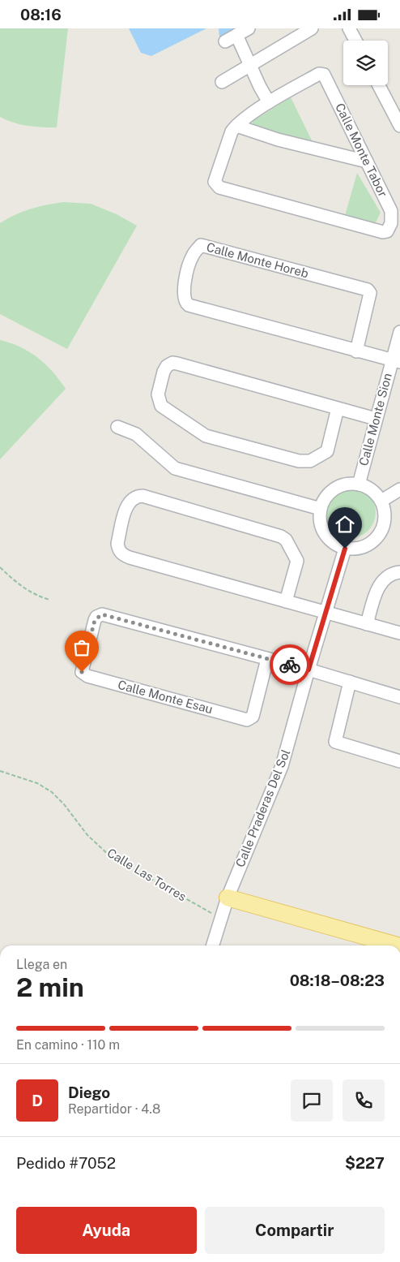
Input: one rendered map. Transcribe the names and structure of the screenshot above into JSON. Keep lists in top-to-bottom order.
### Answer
{
  "streets": {
    "street": [
      "Calle Monte Tabor",
      "Calle Monte Horeb",
      "Calle Monte Sion",
      "Calle Monte Esau",
      "Calle Praderas Del Sol"
    ],
    "path": ["Calle Las Torres"]
  },
  "crossings": [
    ["Calle Monte Horeb", "Calle Monte Sion"],
    ["Calle Monte Sion", "Calle Praderas Del Sol"],
    ["Calle Monte Esau", "Calle Praderas Del Sol"],
    ["Calle Praderas Del Sol", "Calle Las Torres"]
  ],
  "page": {
    "status": "08:16",
    "heading": ["2 min", "Llega en", "08:18–08:23"],
    "panel": [
      "Diego",
      "Repartidor · 4.8",
      "Pedido #7052",
      "$227"
    ],
    "bar": "En camino · 110 m",
    "round": "D",
    "buttons": ["Ayuda", "Compartir"]
  }
}
